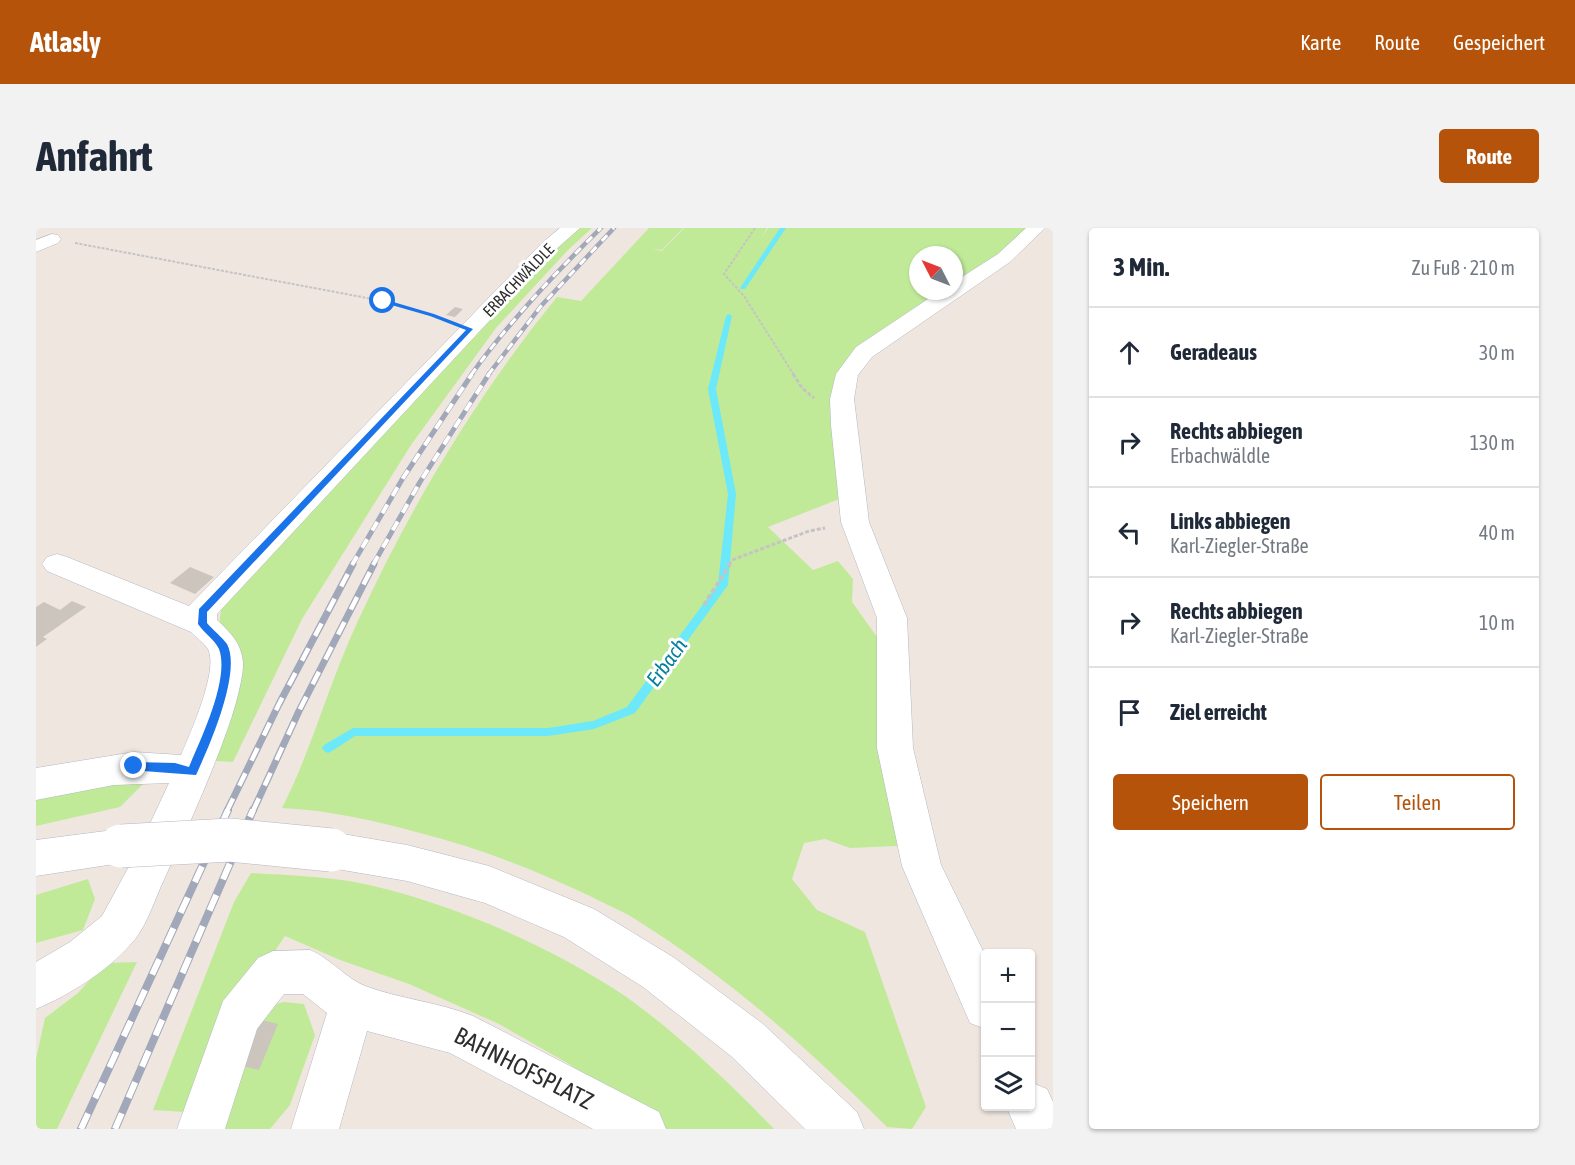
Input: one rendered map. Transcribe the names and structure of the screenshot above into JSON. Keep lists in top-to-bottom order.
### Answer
{
  "streets": {
    "street": ["ERBACHWÄLDLE", "BAHNHOFSPLATZ"]
  },
  "water": ["Erbach"],
  "north": "top left",
  "page": {
    "header": "Atlasly",
    "nav": ["Karte", "Route", "Gespeichert"],
    "buttons": [
      "Route",
      ["Speichern", "Teilen"]
    ],
    "title": "Anfahrt",
    "heading": ["3 Min.", "Zu Fuß · 210 m"],
    "list": [
      ["Geradeaus", "30 m"],
      ["Rechts abbiegen", "Erbachwäldle", "130 m"],
      ["Links abbiegen", "Karl-Ziegler-Straße", "40 m"],
      ["Rechts abbiegen", "Karl-Ziegler-Straße", "10 m"],
      "Ziel erreicht"
    ],
    "map_buttons": ["+", "−"]
  }
}
